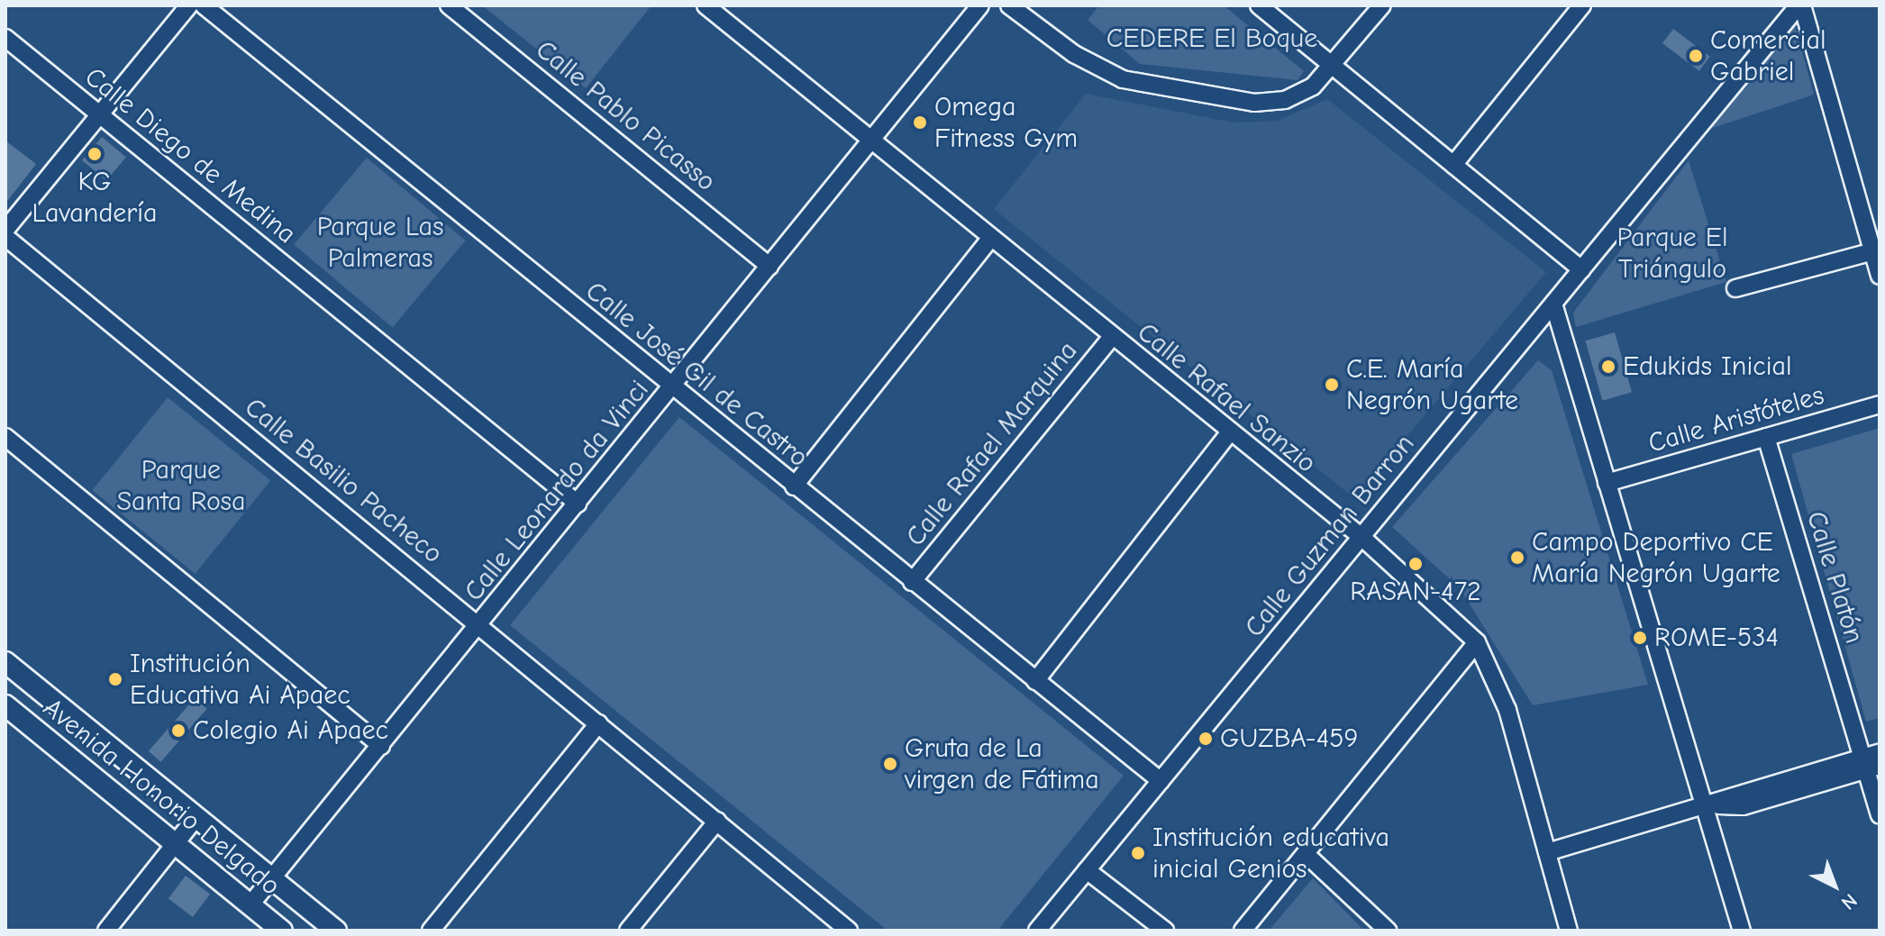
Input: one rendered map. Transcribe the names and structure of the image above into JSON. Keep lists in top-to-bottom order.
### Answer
{
  "streets": {
    "street": [
      "Calle Pablo Picasso",
      "Calle Diego de Medina",
      "Calle José Gil de Castro",
      "Calle Rafael Sanzio",
      "Calle Aristóteles",
      "Calle Rafael Marquina",
      "Calle Basilio Pacheco",
      "Calle Leonardo da Vinci",
      "Calle Guzman Barron",
      "Calle Platón",
      "Avenida Honorio Delgado"
    ]
  },
  "crossings": [
    ["Calle Pablo Picasso", "Calle Leonardo da Vinci"],
    ["Calle Diego de Medina", "Calle Leonardo da Vinci"],
    ["Calle José Gil de Castro", "Calle Rafael Marquina"],
    ["Calle José Gil de Castro", "Calle Leonardo da Vinci"],
    ["Calle José Gil de Castro", "Calle Guzman Barron"],
    ["Calle Rafael Sanzio", "Calle Rafael Marquina"],
    ["Calle Rafael Sanzio", "Calle Leonardo da Vinci"],
    ["Calle Rafael Sanzio", "Calle Guzman Barron"],
    ["Calle Aristóteles", "Calle Platón"],
    ["Calle Basilio Pacheco", "Calle Leonardo da Vinci"],
    ["Calle Leonardo da Vinci", "Avenida Honorio Delgado"]
  ],
  "parks": [
    "CEDERE El Boque",
    "Parque Las Palmeras",
    "Parque El Triángulo",
    "Parque Santa Rosa"
  ],
  "places": [
    "Comercial Gabriel",
    "Omega Fitness Gym",
    "KG Lavandería",
    "Edukids Inicial",
    "C.E. María Negrón Ugarte",
    "Campo Deportivo CE María Negrón Ugarte",
    "RASAN-472",
    "ROME-534",
    "Institución Educativa Ai Apaec",
    "Colegio Ai Apaec",
    "GUZBA-459",
    "Gruta de La virgen de Fátima",
    "Institución educativa inicial Genios"
  ],
  "north": "bottom right"
}
